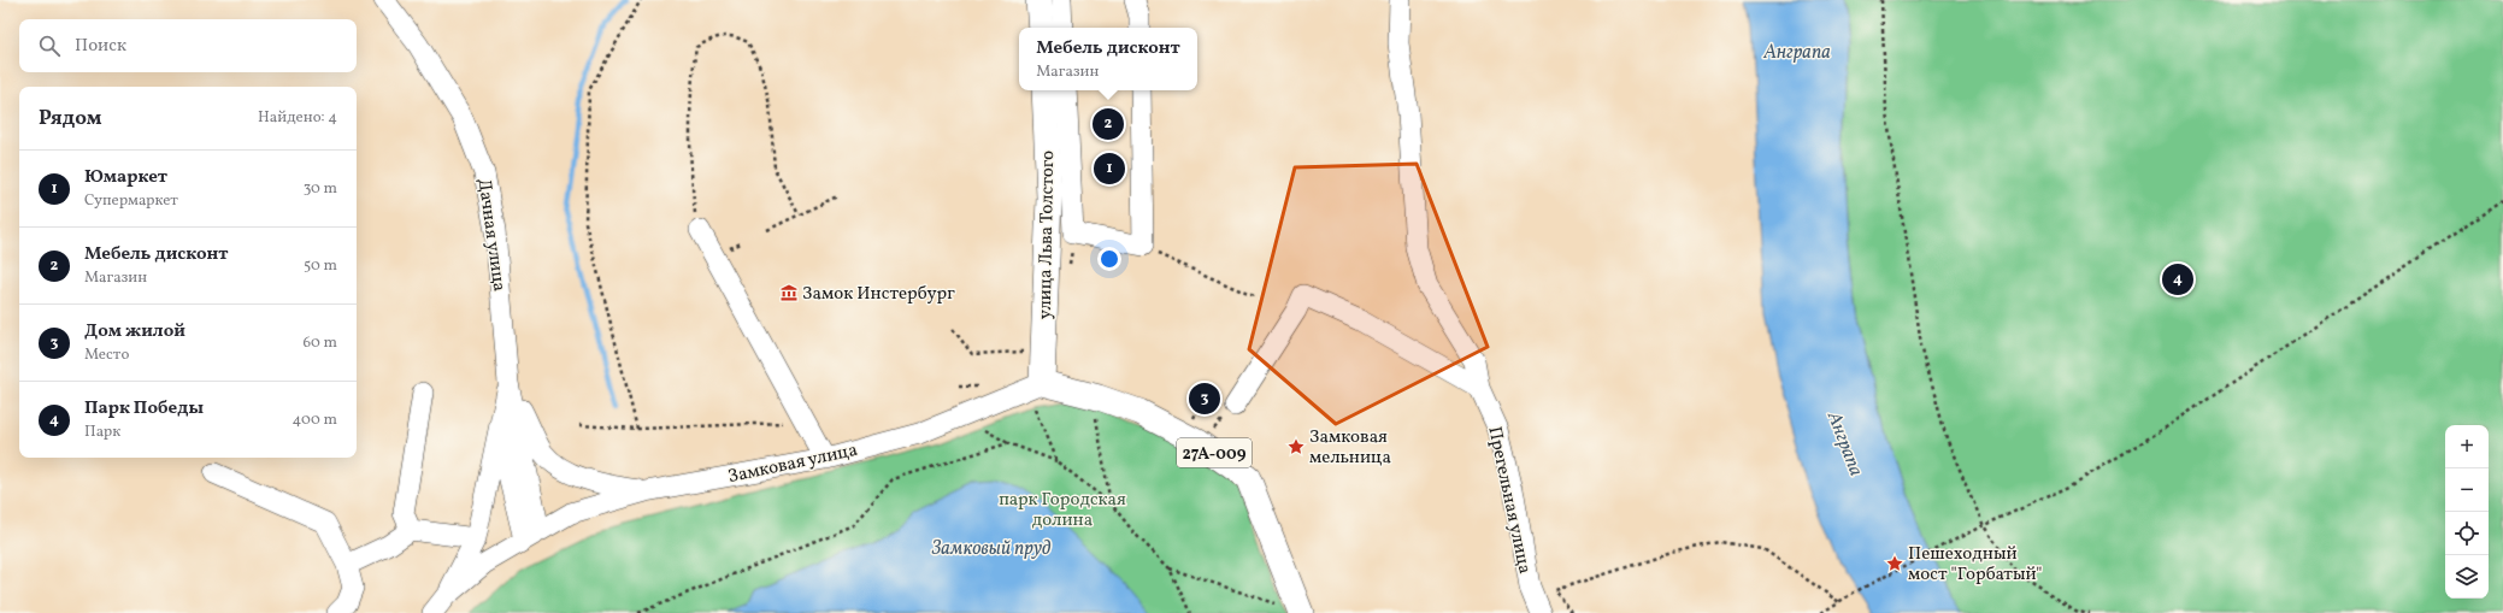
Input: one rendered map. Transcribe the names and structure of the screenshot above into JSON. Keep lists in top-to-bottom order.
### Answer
{
  "streets": {
    "main road": ["улица Льва Толстого", "27А-009"],
    "street": ["Дачная улица", "Замковая улица", "Прегельная улица"]
  },
  "crossings": [
    ["Дачная улица", "Замковая улица"],
    ["улица Льва Толстого", "27А-009"],
    ["улица Льва Толстого", "Замковая улица"],
    ["27А-009", "Замковая улица"]
  ],
  "water": ["Анграпа", "Замковый пруд"],
  "parks": ["парк Городская долина"],
  "places": {
    "museum": ["Замок Инстербург"],
    "place": ["Замковая мельница", "Пешеходный мост \"Горбатый\""]
  },
  "page": {
    "search": "Поиск",
    "popup": ["Мебель дисконт", "Магазин"],
    "heading": ["Рядом", "Найдено: 4"],
    "pins": [
      "2",
      "1",
      "4",
      "3"
    ],
    "list": [
      {
        "mark": "1",
        "name": "Юмаркет",
        "note": "Супермаркет",
        "value": "30 m"
      },
      {
        "mark": "2",
        "name": "Мебель дисконт",
        "note": "Магазин",
        "value": "50 m"
      },
      {
        "mark": "3",
        "name": "Дом жилой",
        "note": "Место",
        "value": "60 m"
      },
      {
        "mark": "4",
        "name": "Парк Победы",
        "note": "Парк",
        "value": "400 m"
      }
    ],
    "map_buttons": ["+", "−"]
  }
}
